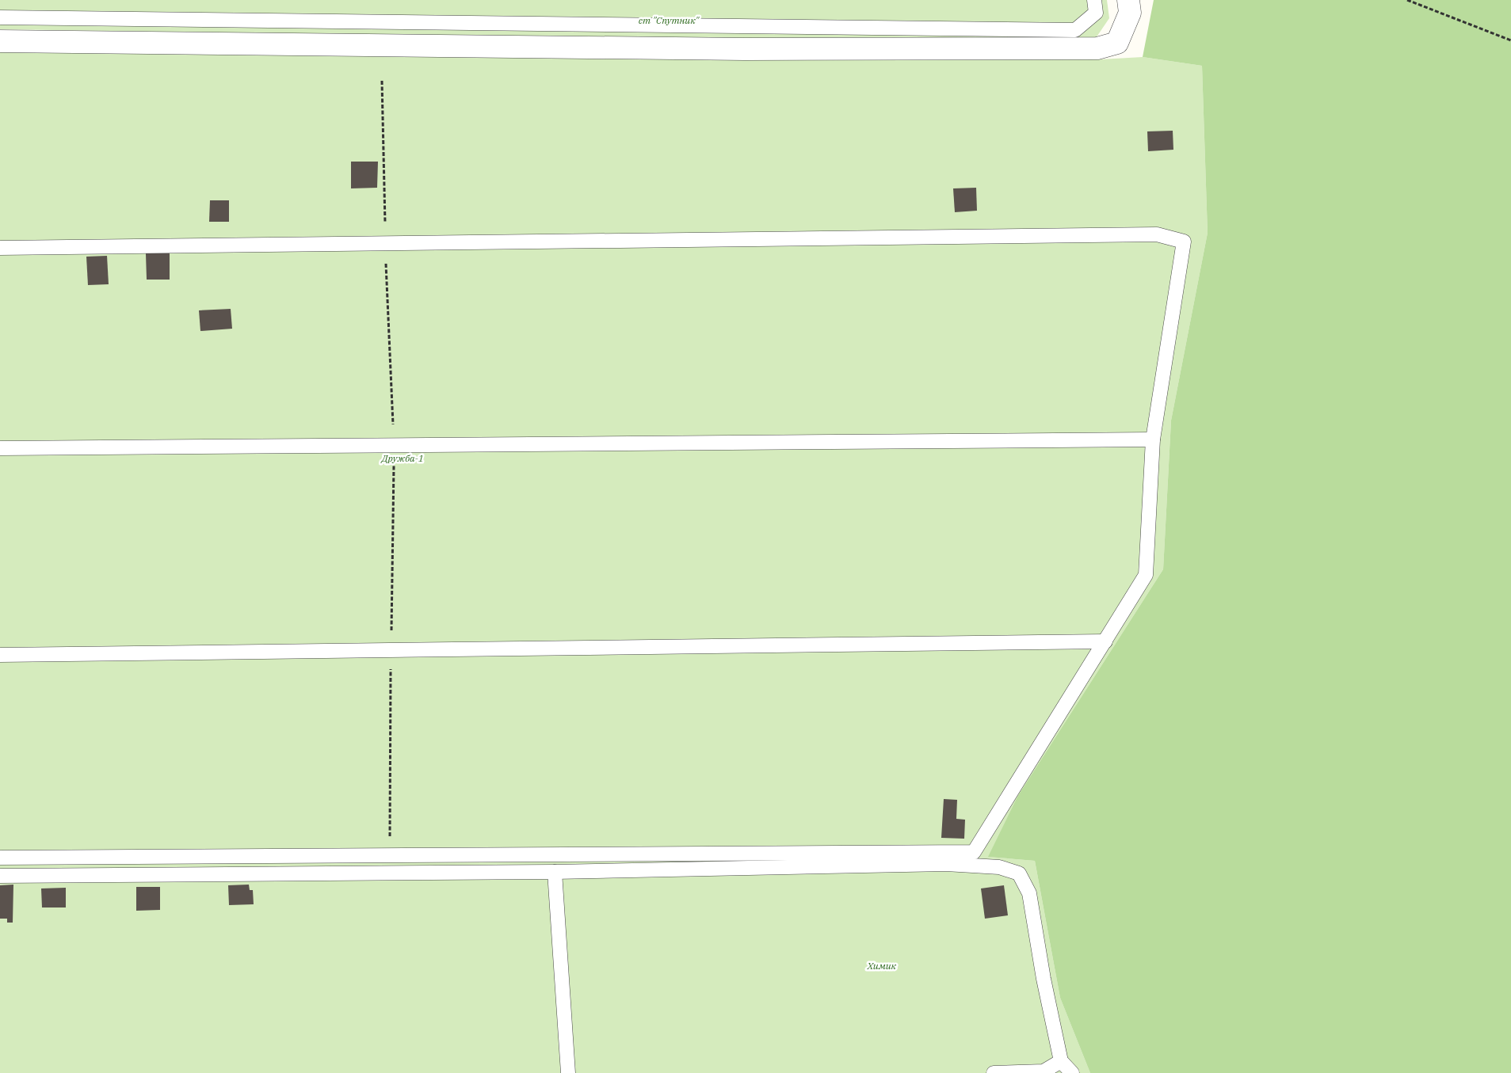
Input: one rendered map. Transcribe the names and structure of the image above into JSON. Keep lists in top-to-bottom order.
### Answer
{
  "parks": ["ст \"Спутник\"", "Дружба-1", "Химик"]
}
